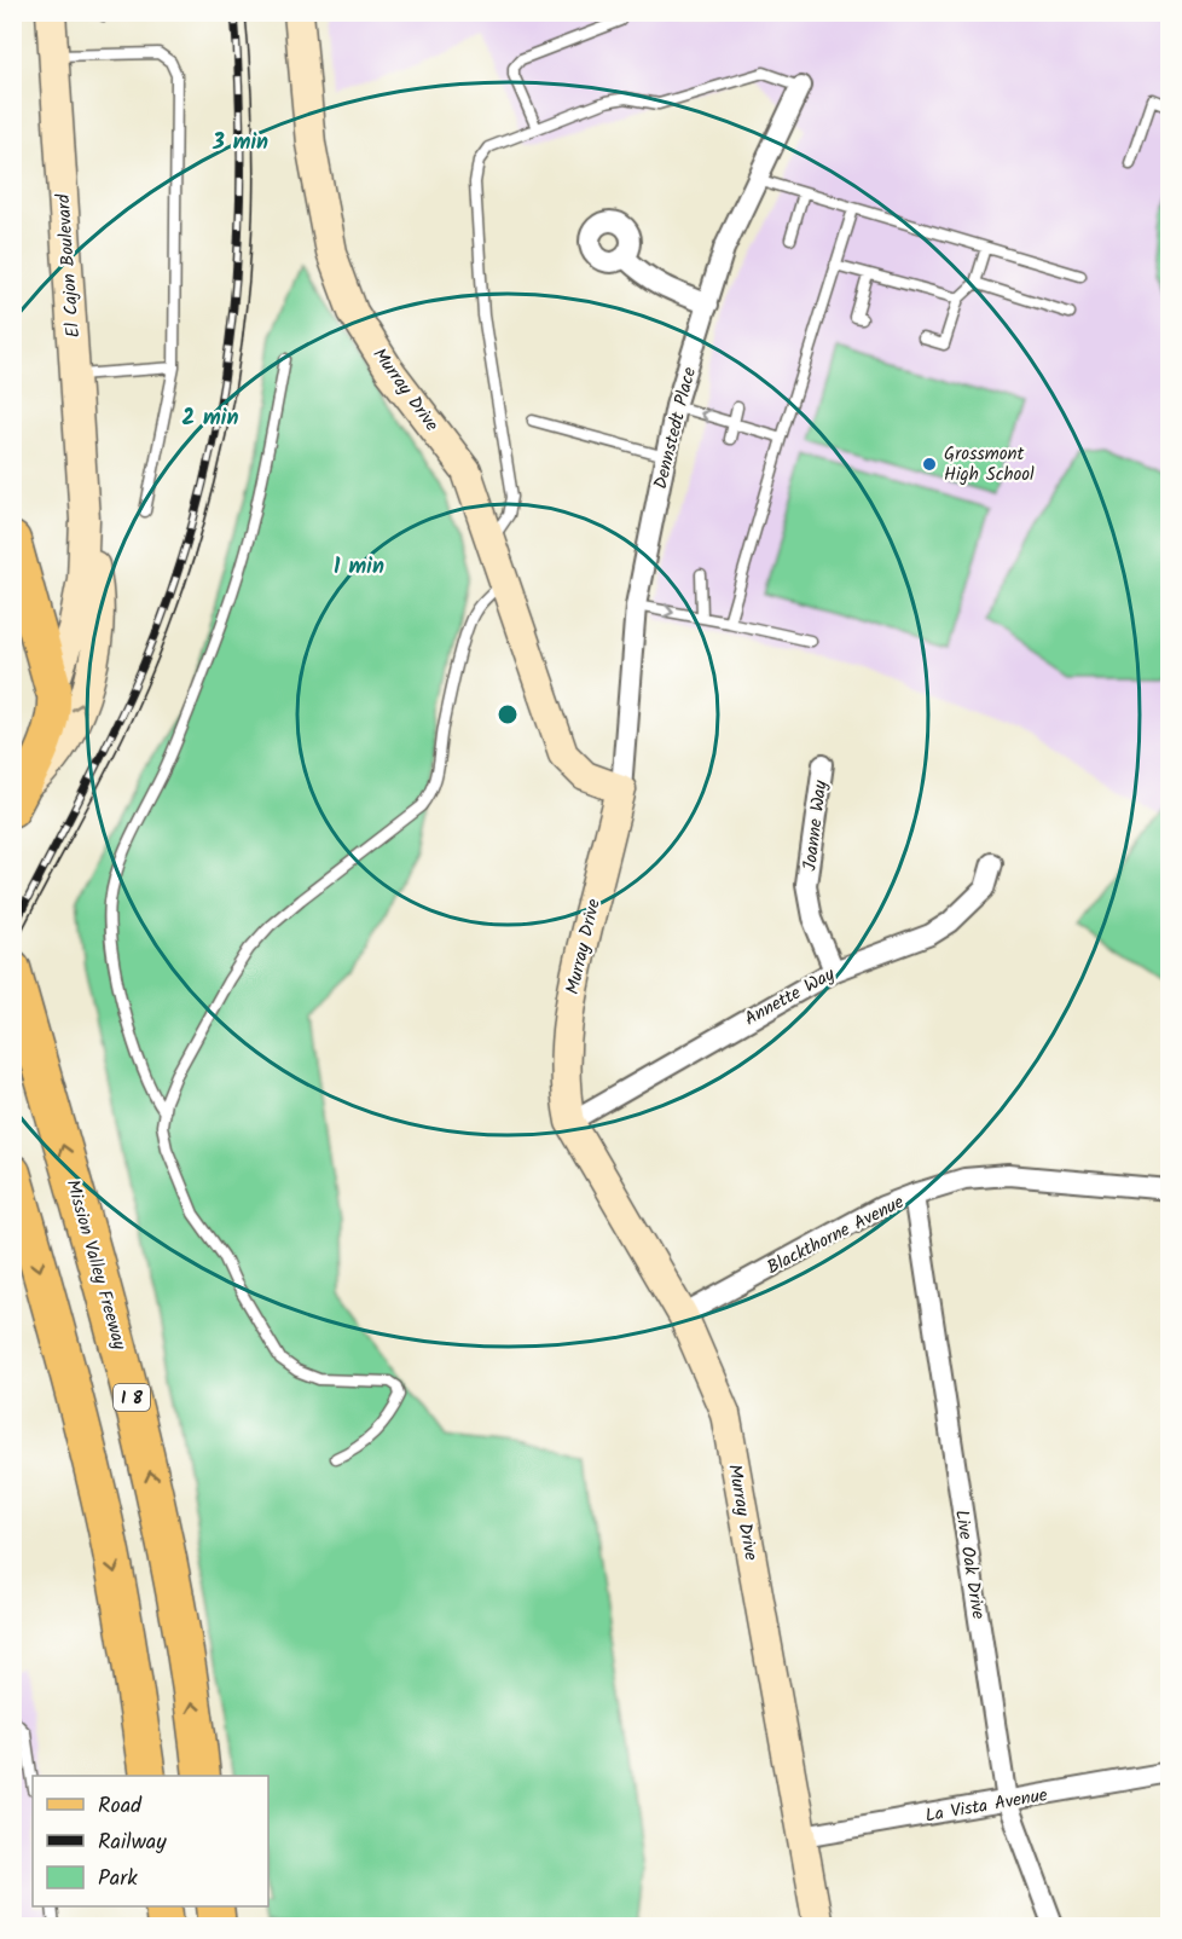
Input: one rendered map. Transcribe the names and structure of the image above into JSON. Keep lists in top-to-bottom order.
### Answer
{
  "streets": {
    "highway": ["Mission Valley Freeway", "I 8"],
    "main road": ["El Cajon Boulevard"],
    "street": [
      "Murray Drive",
      "Dennstedt Place",
      "Joanne Way",
      "Annette Way",
      "Blackthorne Avenue",
      "Live Oak Drive",
      "La Vista Avenue"
    ]
  },
  "crossings": [
    ["Murray Drive", "Dennstedt Place"],
    ["Murray Drive", "Annette Way"],
    ["Murray Drive", "Blackthorne Avenue"],
    ["Murray Drive", "La Vista Avenue"],
    ["Joanne Way", "Annette Way"],
    ["Blackthorne Avenue", "Live Oak Drive"],
    ["Live Oak Drive", "La Vista Avenue"]
  ],
  "places": ["Grossmont High School"],
  "legend": ["Road", "Railway", "Park"],
  "rings": ["3 min", "2 min", "1 min"]
}
